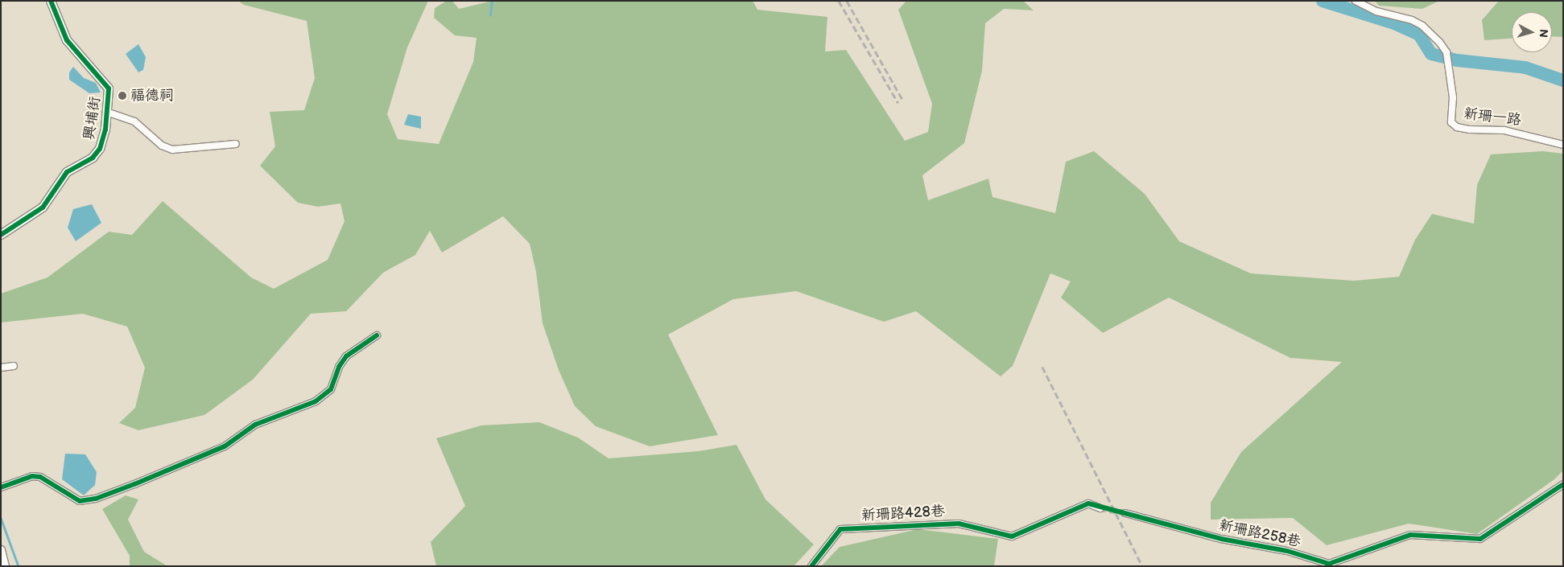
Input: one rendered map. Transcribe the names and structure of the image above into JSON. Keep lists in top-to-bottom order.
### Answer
{
  "streets": {
    "street": [
      "新珊一路",
      "興埔街",
      "新珊路428巷",
      "新珊路258巷"
    ]
  },
  "places": ["福德祠"],
  "north": "right"
}
